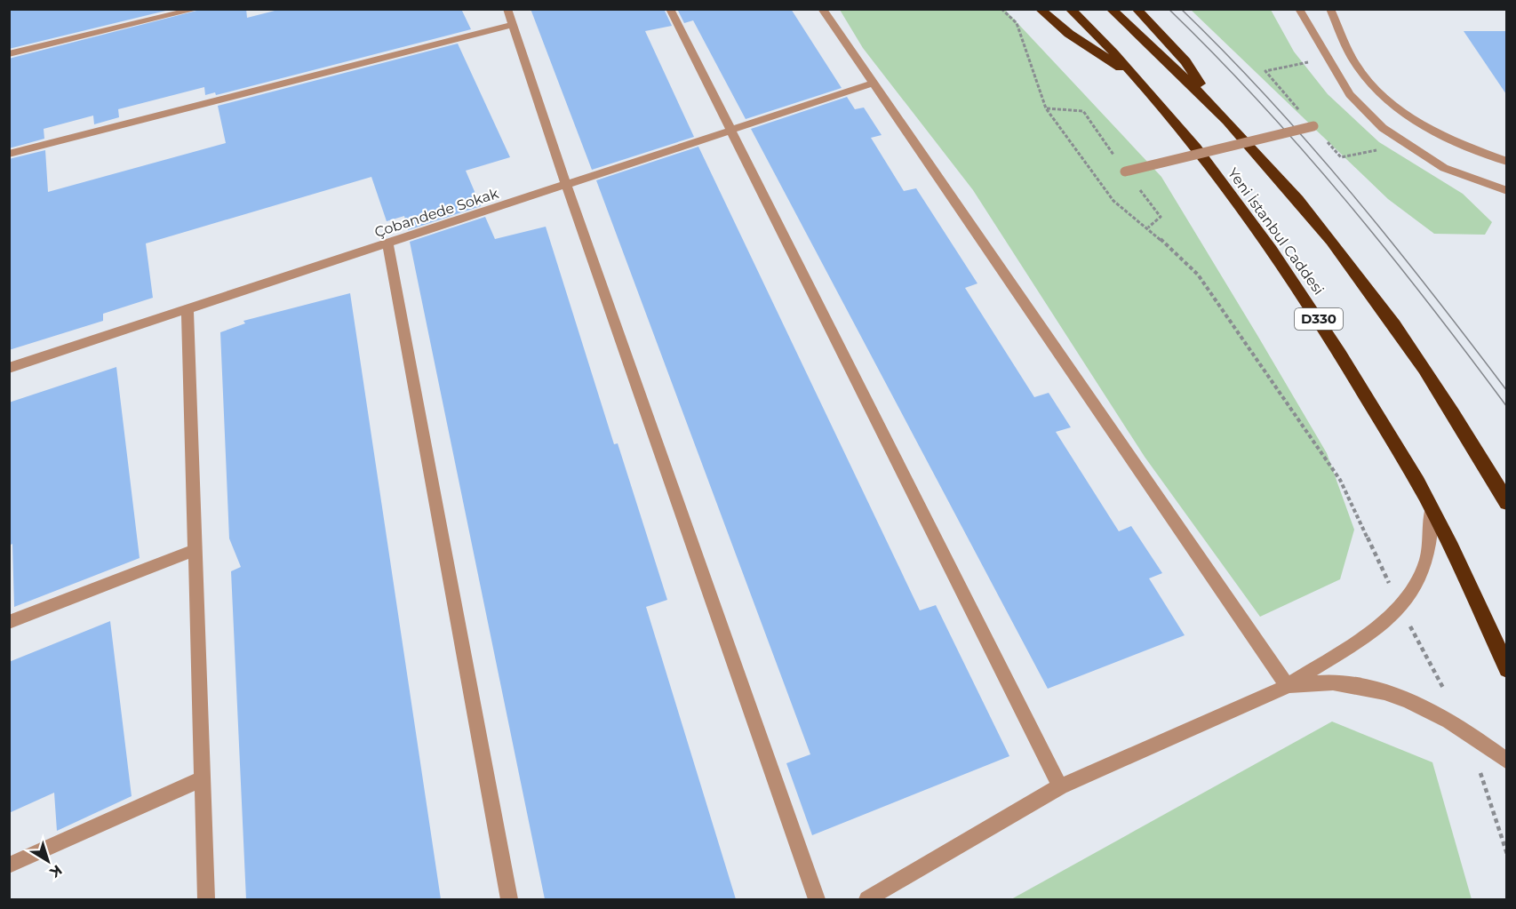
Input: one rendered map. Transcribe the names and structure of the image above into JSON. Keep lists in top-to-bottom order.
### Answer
{
  "streets": {
    "highway": ["Yeni İstanbul Caddesi", "D330"],
    "street": ["Çobandede Sokak"]
  },
  "north": "bottom right"
}
